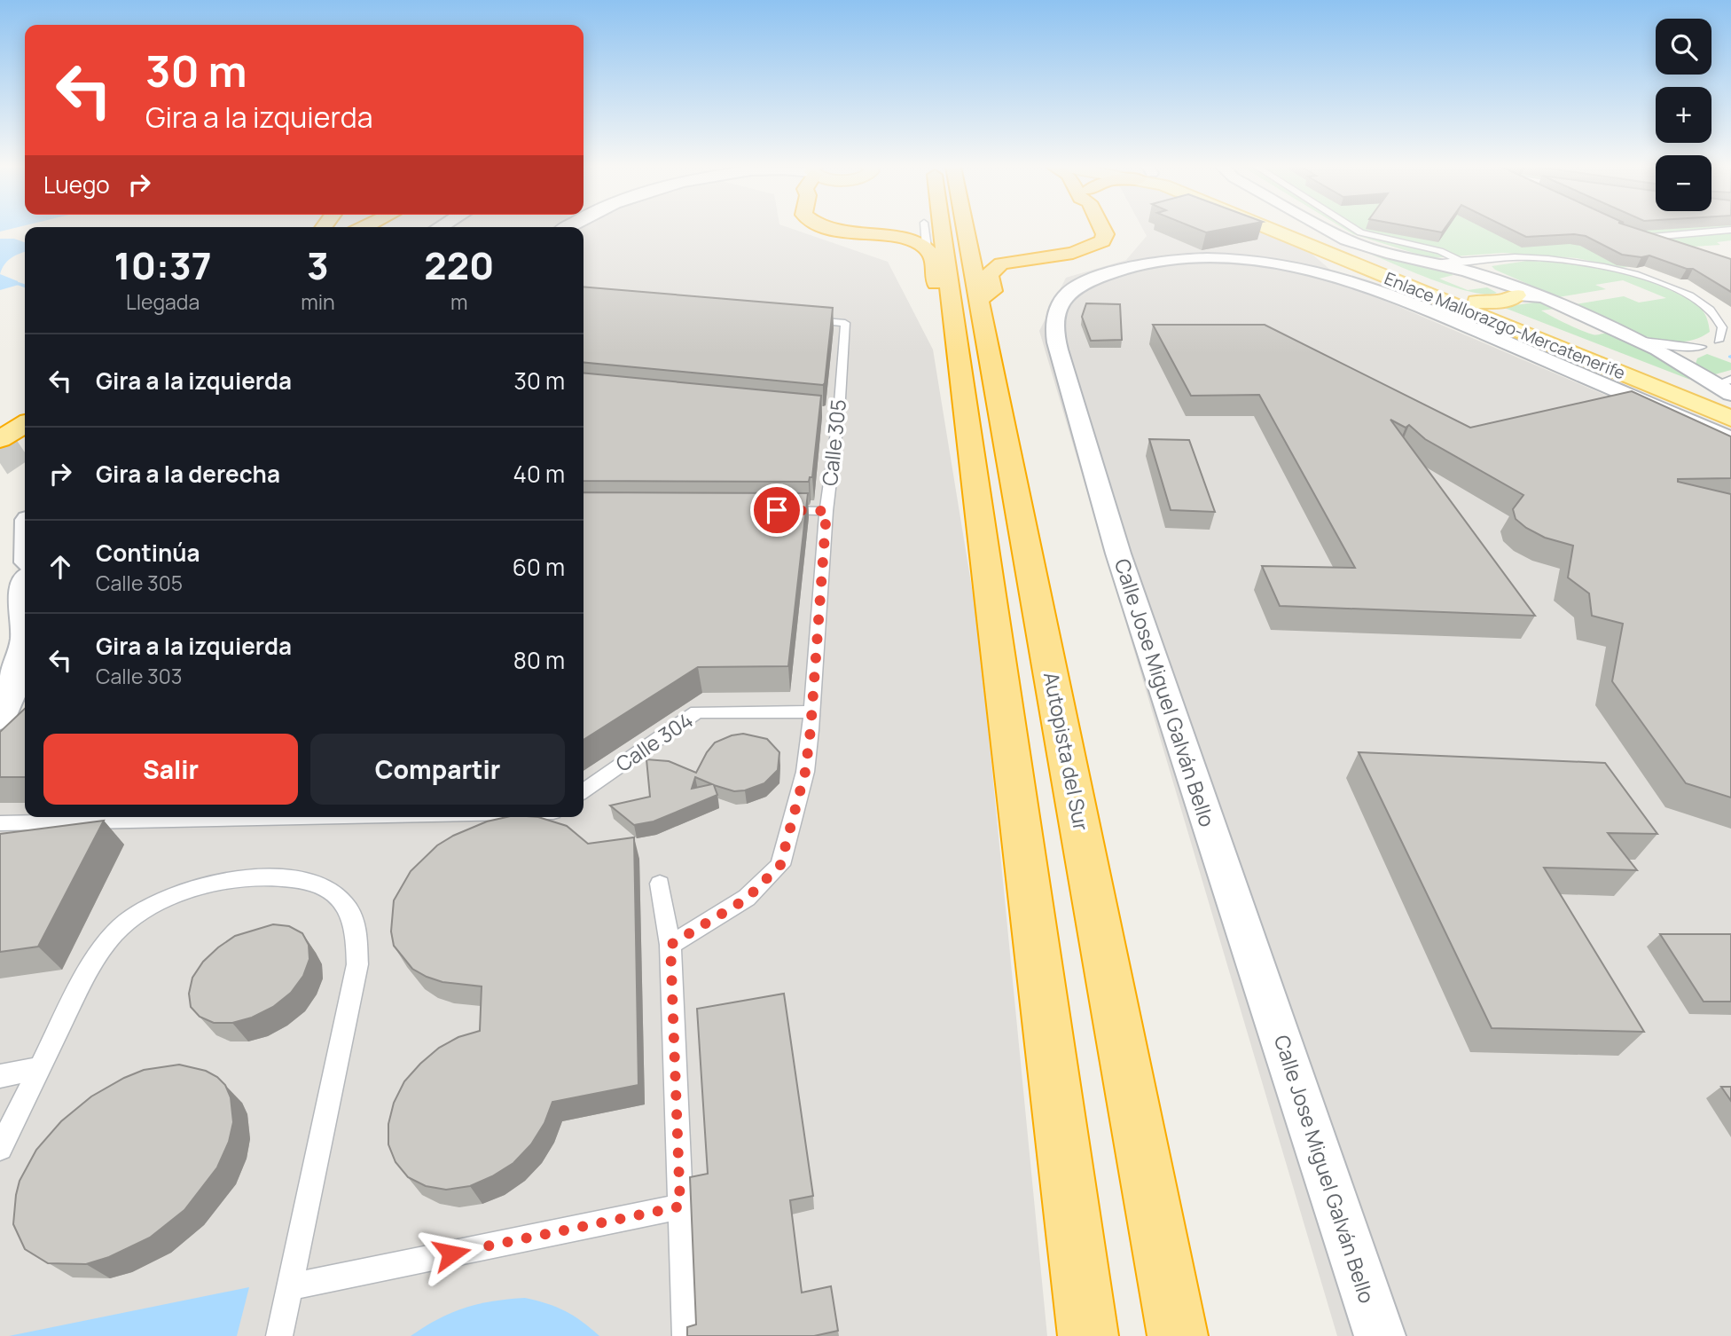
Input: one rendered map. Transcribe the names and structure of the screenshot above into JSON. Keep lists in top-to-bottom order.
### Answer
{
  "streets": {
    "highway": ["Autopista del Sur"],
    "main road": ["Enlace Mallorazgo-Mercatenerife"],
    "street": ["Calle Jose Miguel Galván Bello"],
    "lane": ["Calle 305", "Calle 304"]
  },
  "crossings": [
    ["Calle 305", "Calle 304"]
  ],
  "page": {
    "map_buttons": ["+", "−"],
    "turn": ["30 m", "Gira a la izquierda"],
    "then": "Luego",
    "eta": [
      "10:37",
      "Llegada",
      "3",
      "min",
      "220",
      "m"
    ],
    "list": [
      {
        "name": "Gira a la izquierda",
        "value": "30 m"
      },
      {
        "name": "Gira a la derecha",
        "value": "40 m"
      },
      {
        "name": "Continúa",
        "note": "Calle 305",
        "value": "60 m"
      },
      {
        "name": "Gira a la izquierda",
        "note": "Calle 303",
        "value": "80 m"
      }
    ],
    "buttons": ["Salir", "Compartir"]
  }
}
